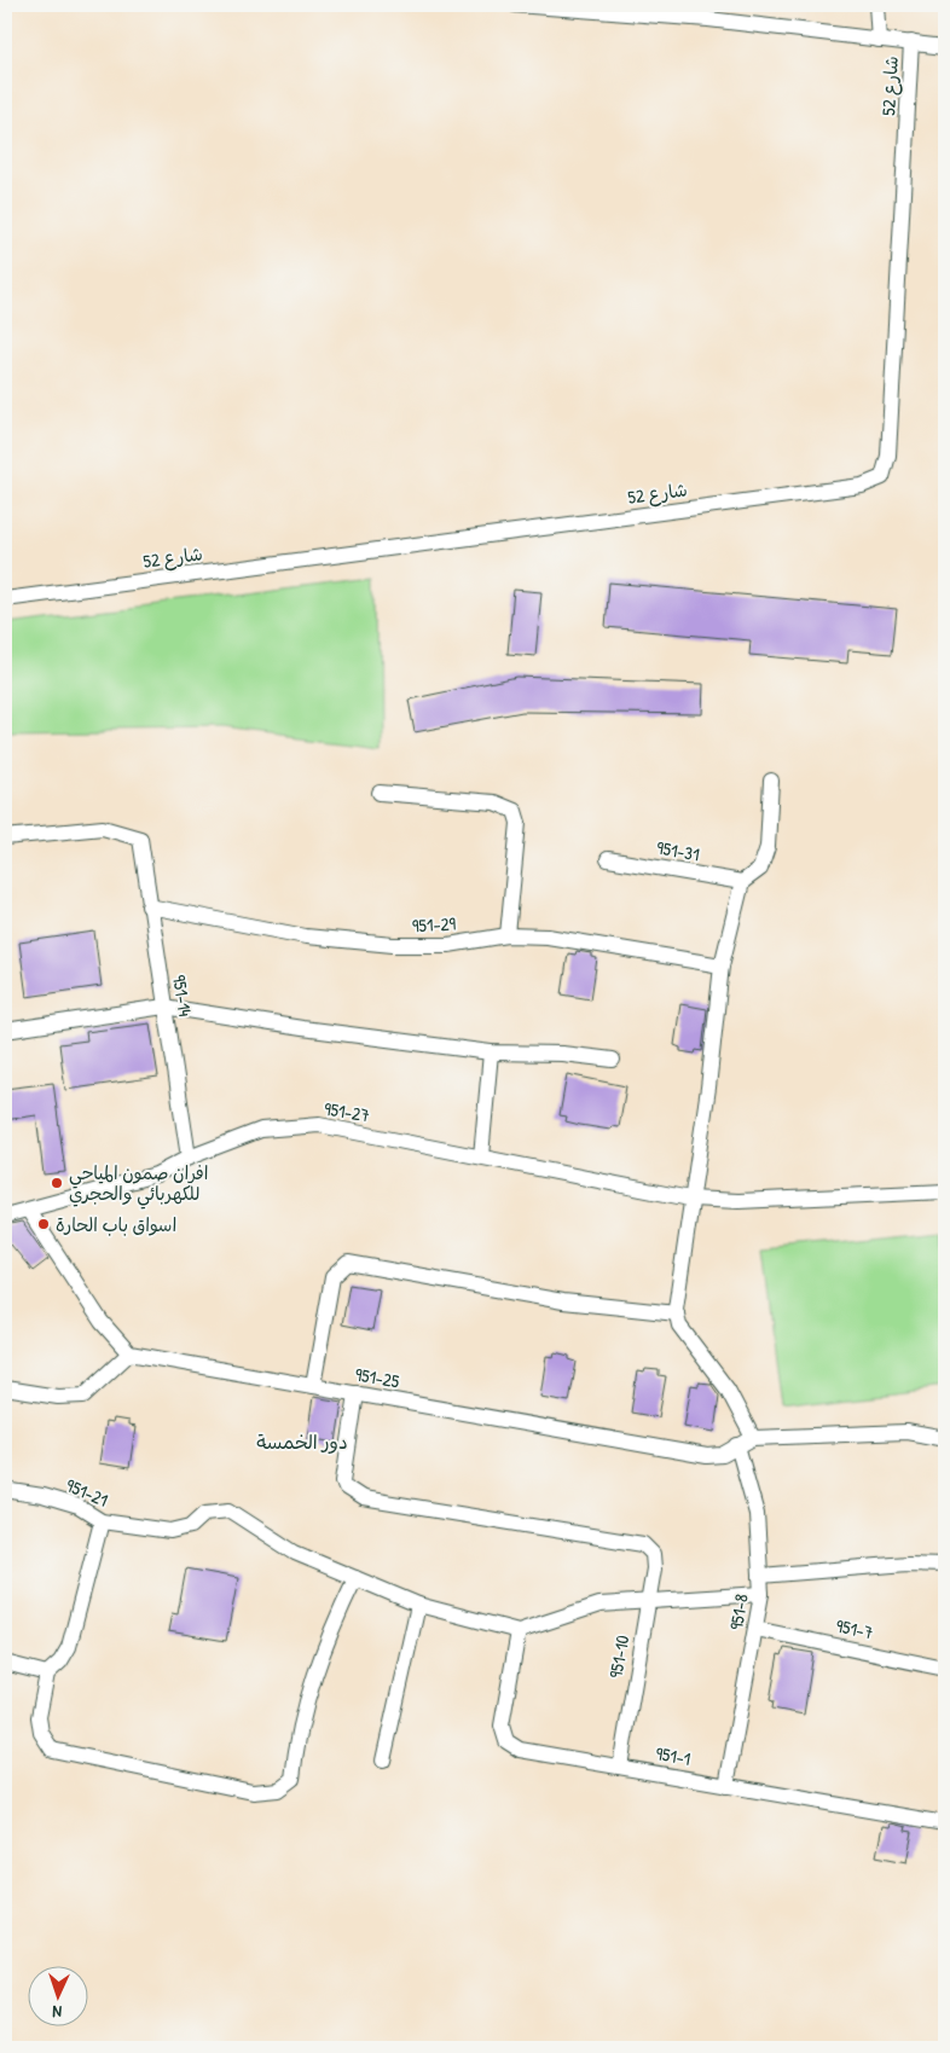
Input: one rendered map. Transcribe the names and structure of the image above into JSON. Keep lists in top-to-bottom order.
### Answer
{
  "streets": {
    "street": [
      "شارع 52",
      "951-31",
      "951-29",
      "951-14",
      "951-27",
      "951-25",
      "951-21",
      "951-8",
      "951-7",
      "951-10",
      "951-1"
    ]
  },
  "crossings": [
    ["951-29", "951-14"],
    ["951-14", "951-27"],
    ["951-25", "951-8"],
    ["951-25", "951-10"],
    ["951-8", "951-7"],
    ["951-8", "951-1"],
    ["951-10", "951-1"]
  ],
  "districts": ["دور الخمسة"],
  "places": ["افران صمون المياحي للكهربائي والحجري", "اسواق باب الحارة"],
  "north": "bottom"
}
